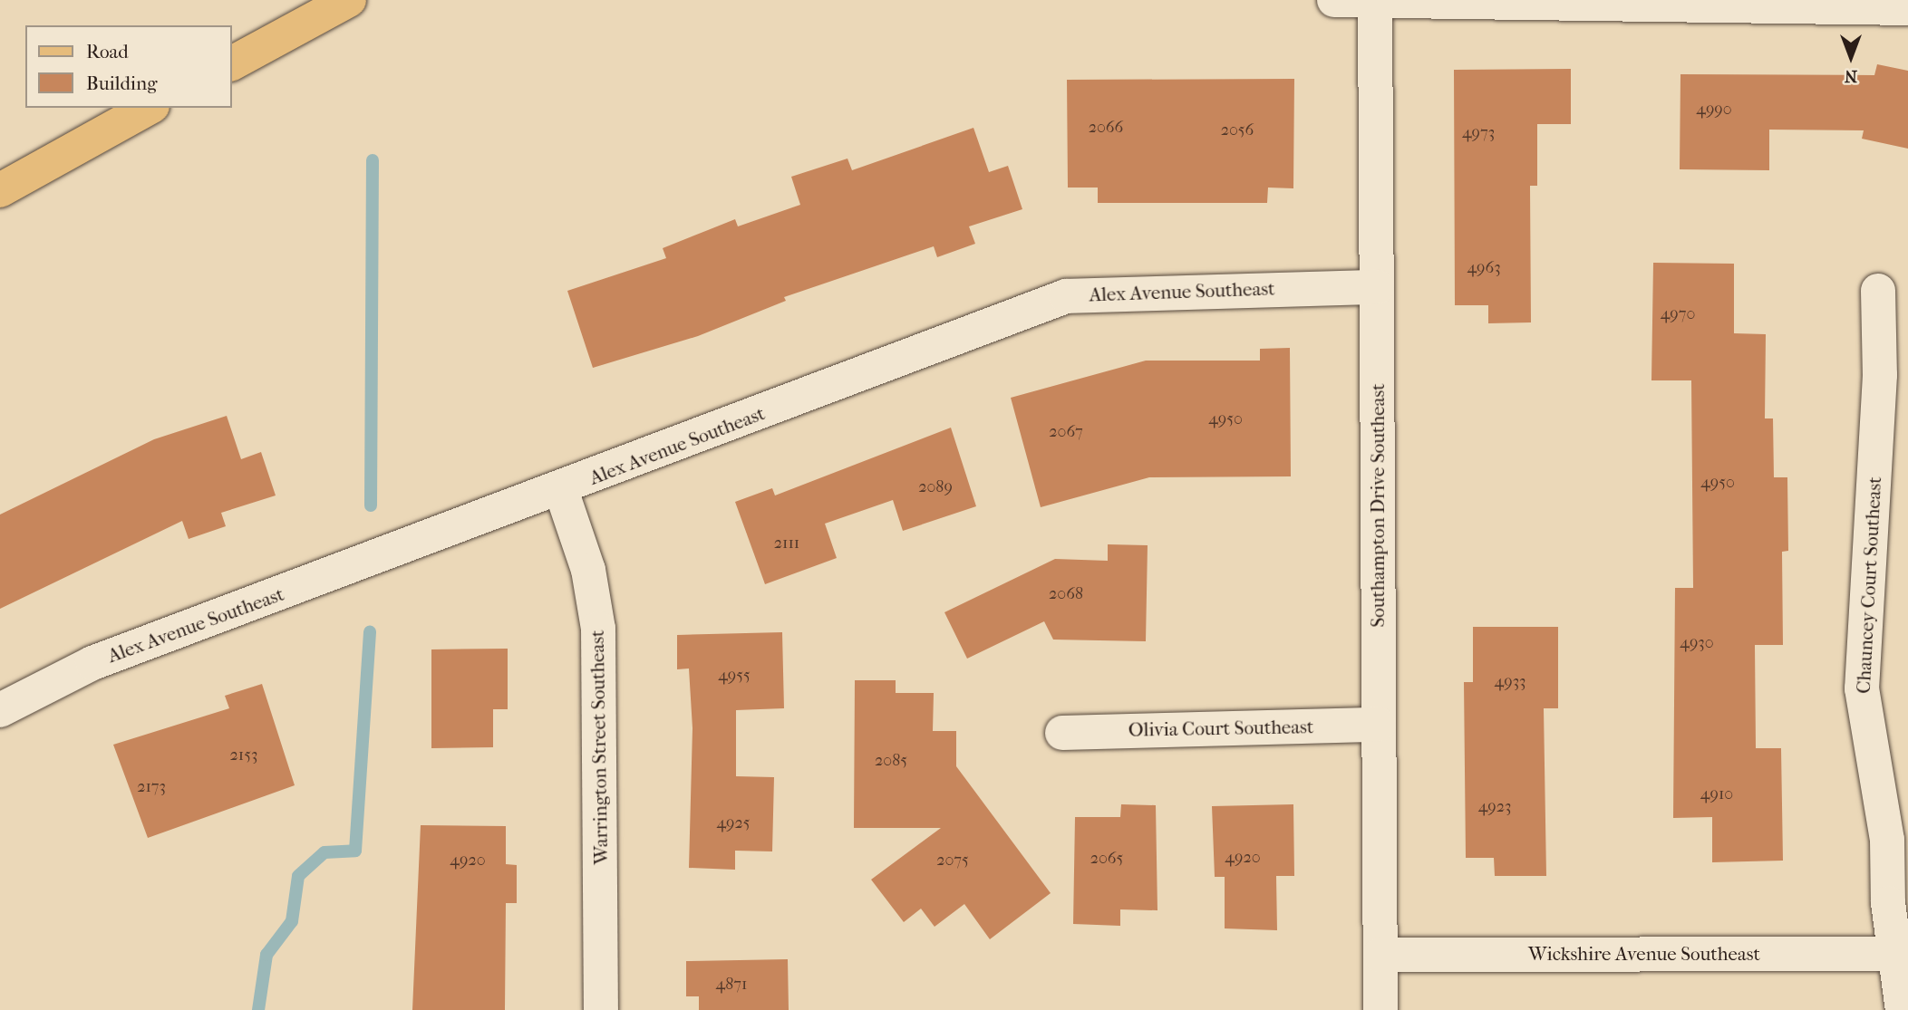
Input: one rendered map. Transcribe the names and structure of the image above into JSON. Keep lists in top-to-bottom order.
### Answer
{
  "streets": {
    "street": [
      "Alex Avenue Southeast",
      "Southampton Drive Southeast",
      "Chauncey Court Southeast",
      "Olivia Court Southeast",
      "Warrington Street Southeast",
      "Wickshire Avenue Southeast"
    ]
  },
  "crossings": [
    ["Alex Avenue Southeast", "Southampton Drive Southeast"],
    ["Alex Avenue Southeast", "Warrington Street Southeast"],
    ["Southampton Drive Southeast", "Olivia Court Southeast"],
    ["Southampton Drive Southeast", "Wickshire Avenue Southeast"],
    ["Chauncey Court Southeast", "Wickshire Avenue Southeast"]
  ],
  "house_numbers": [
    "4990",
    "2066",
    "2056",
    "4973",
    "4963",
    "4970",
    "4950",
    "2067",
    "4950",
    "2089",
    "2111",
    "2068",
    "4930",
    "4955",
    "4933",
    "2153",
    "2085",
    "2173",
    "4910",
    "4923",
    "4925",
    "4920",
    "2065",
    "4920",
    "2075",
    "4871"
  ],
  "legend": ["Road", "Building"],
  "north": "bottom"
}
